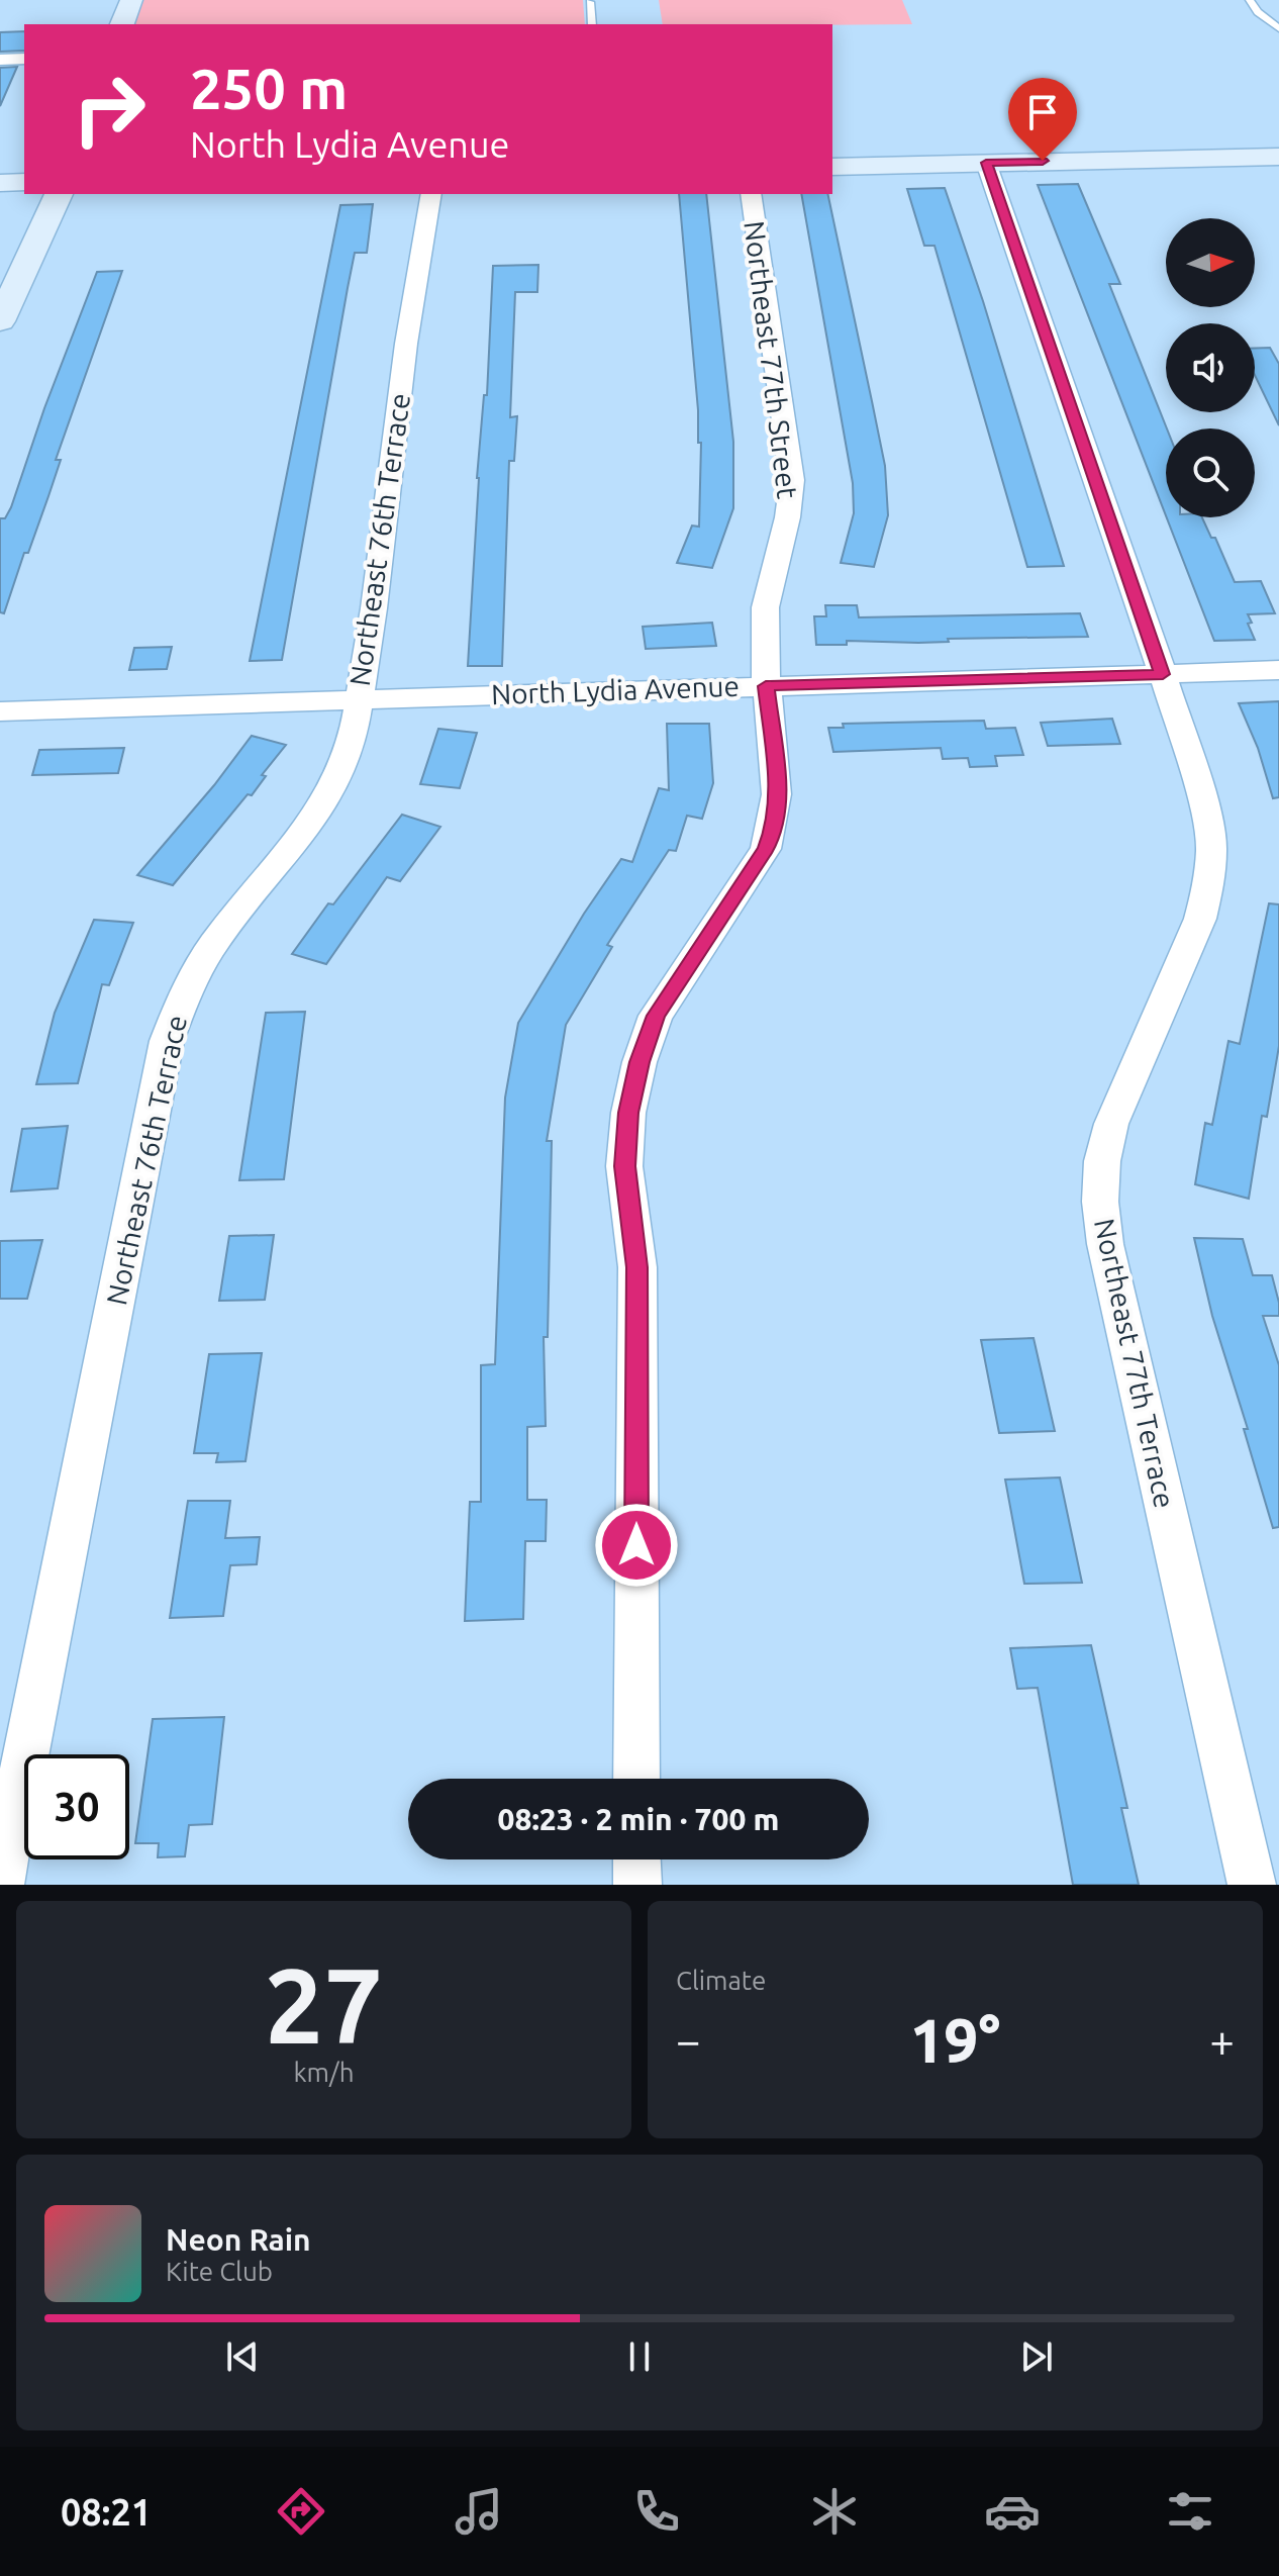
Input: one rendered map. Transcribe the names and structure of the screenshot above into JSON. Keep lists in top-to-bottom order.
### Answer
{
  "streets": {
    "street": [
      "Northeast 77th Street",
      "Northeast 76th Terrace",
      "North Lydia Avenue",
      "Northeast 77th Terrace"
    ]
  },
  "crossings": [
    ["Northeast 77th Street", "North Lydia Avenue"],
    ["Northeast 76th Terrace", "North Lydia Avenue"],
    ["North Lydia Avenue", "Northeast 77th Terrace"]
  ],
  "north": "right",
  "page": {
    "turn": ["250 m", "North Lydia Avenue"],
    "limit": "30",
    "trip": "08:23 · 2 min · 700 m",
    "tile": [
      ["27", "km/h"],
      "Climate"
    ],
    "heat": ["−", "19°", "+"],
    "song": ["Neon Rain", "Kite Club"],
    "tabs": "08:21"
  }
}
